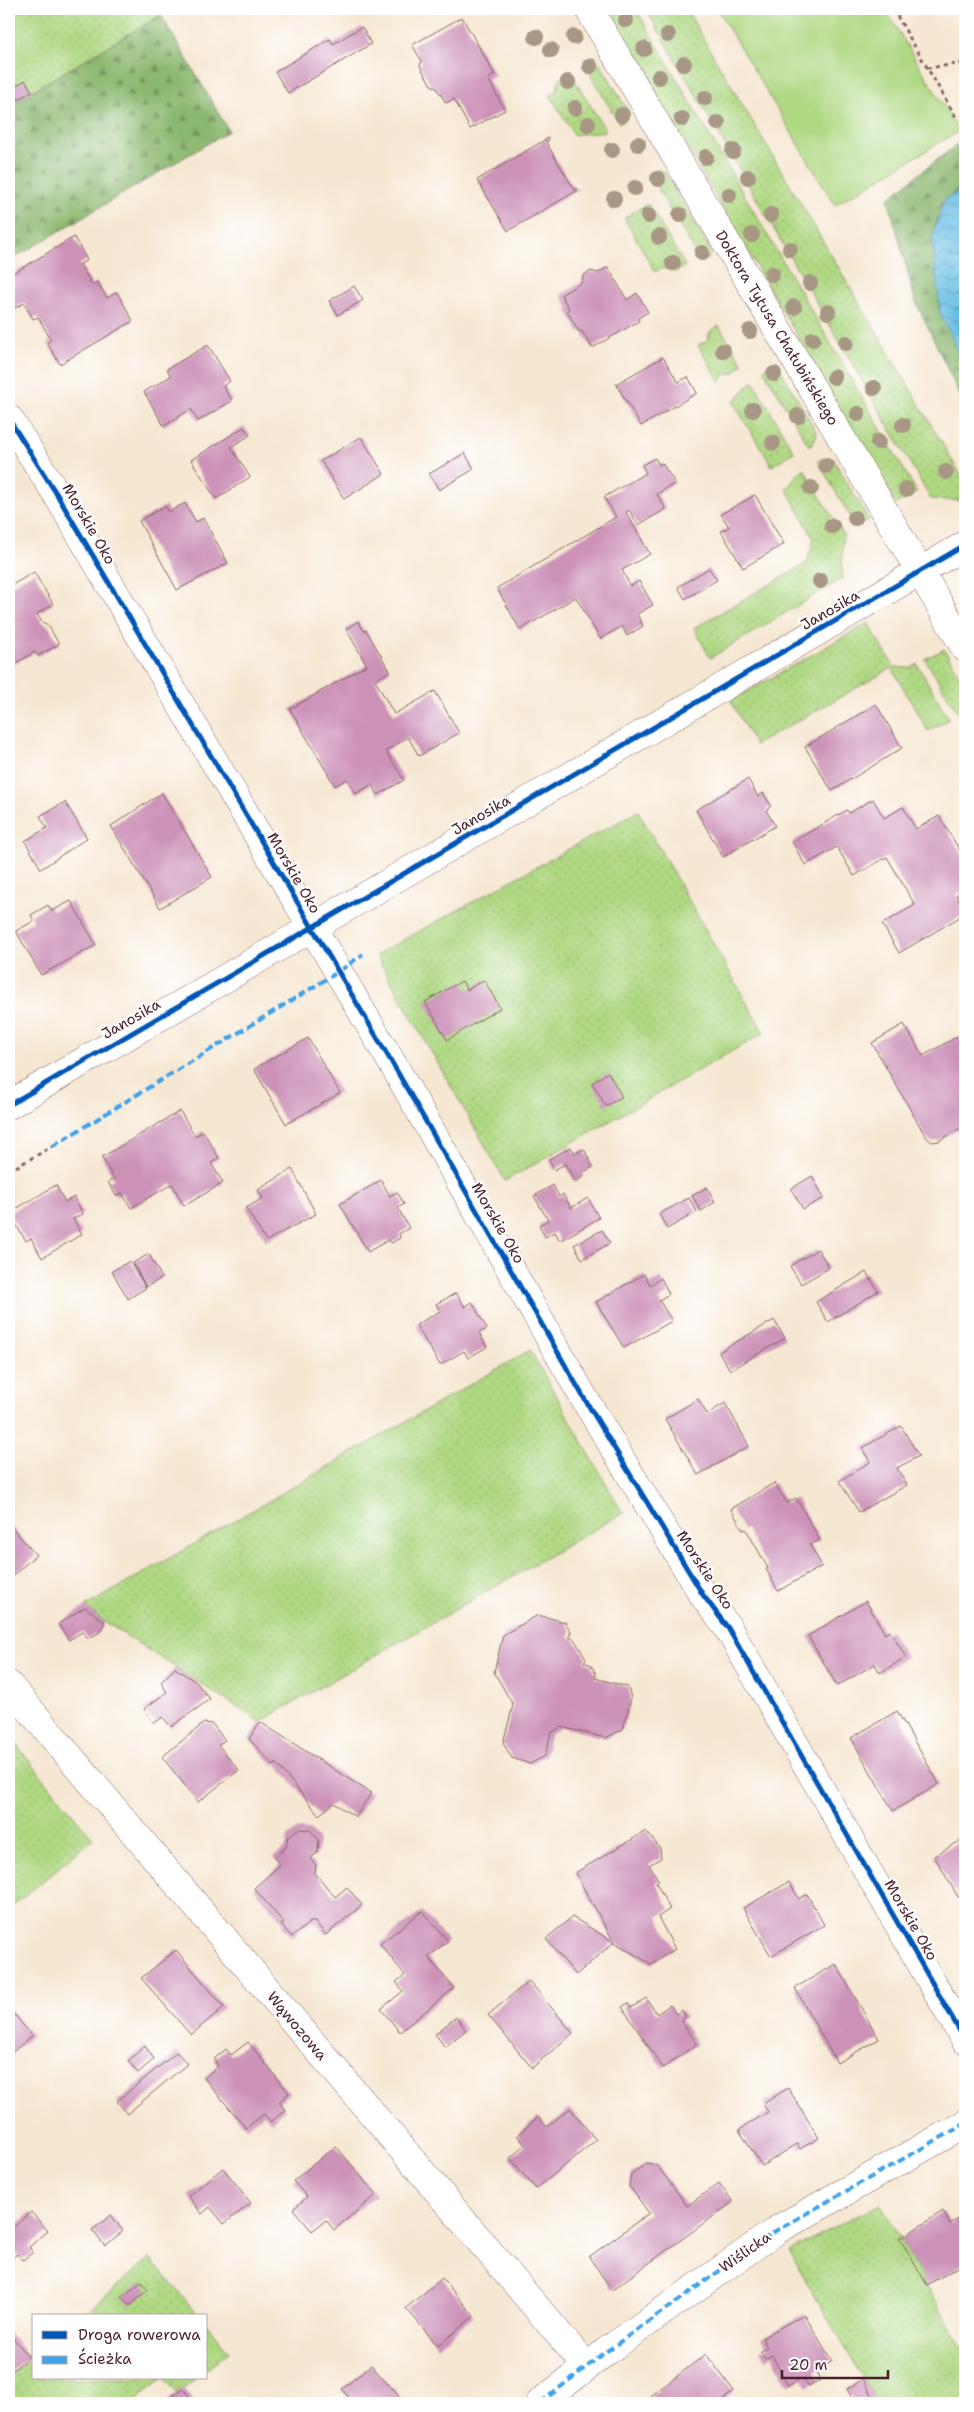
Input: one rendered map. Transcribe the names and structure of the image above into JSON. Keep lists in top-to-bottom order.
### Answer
{
  "streets": {
    "street": [
      "Doktora Tytusa Chałubińskiego",
      "Morskie Oko",
      "Janosika",
      "Wąwozowa",
      "Wiślicka"
    ]
  },
  "crossings": [
    ["Doktora Tytusa Chałubińskiego", "Janosika"],
    ["Morskie Oko", "Janosika"],
    ["Wąwozowa", "Wiślicka"]
  ],
  "legend": ["Droga rowerowa", "Ścieżka"],
  "scale_bar": "20 m"
}
